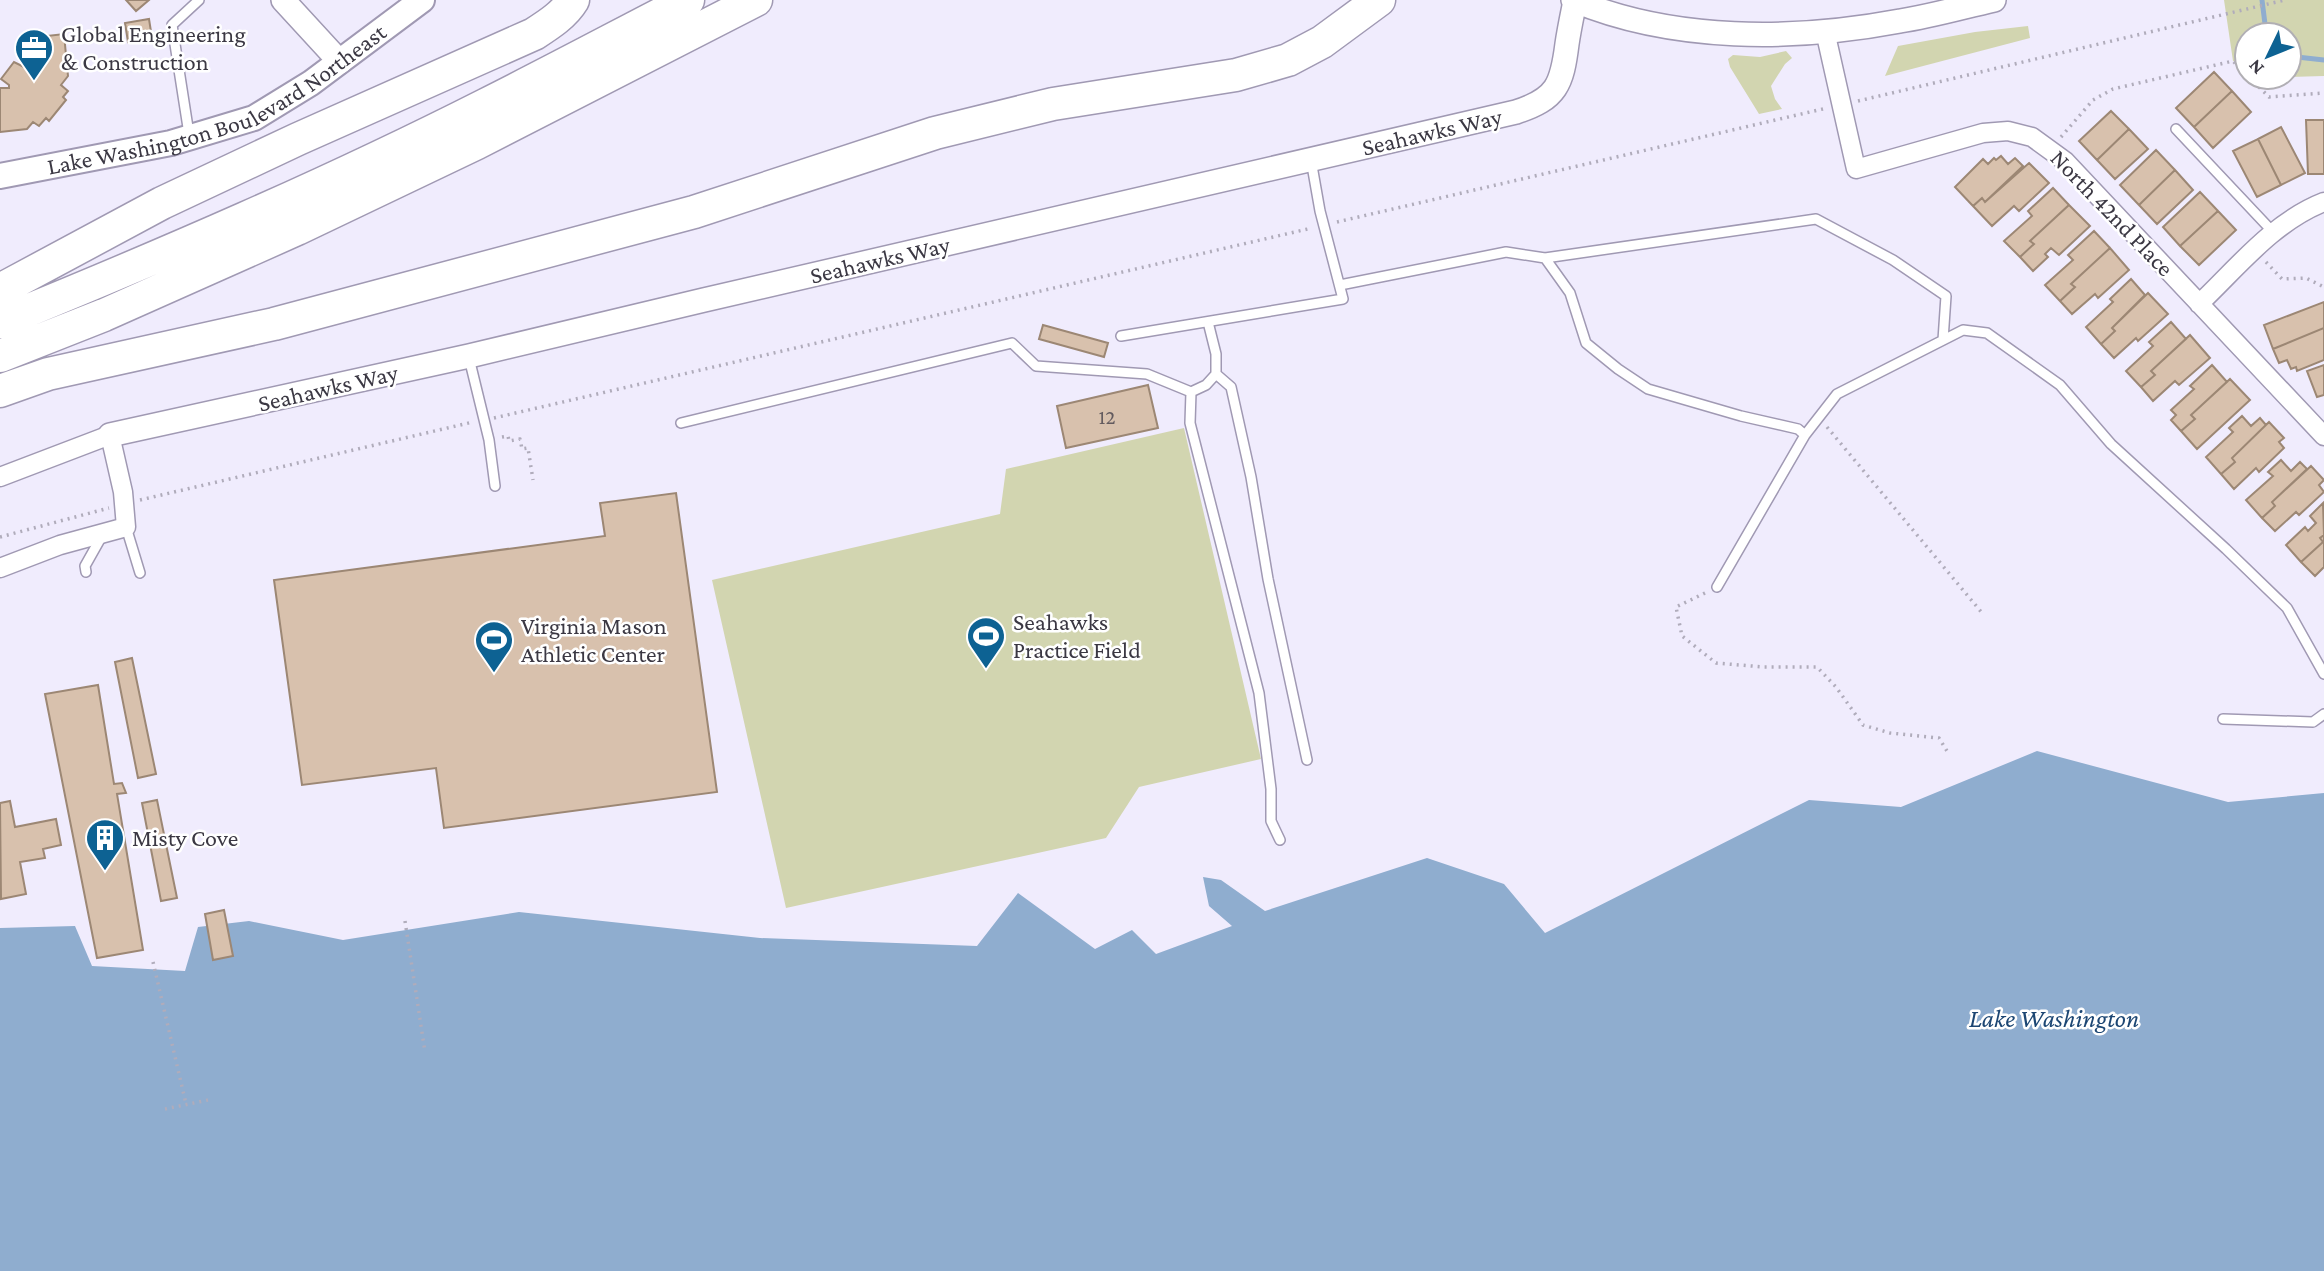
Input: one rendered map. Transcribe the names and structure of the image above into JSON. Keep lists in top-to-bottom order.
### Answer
{
  "streets": {
    "main road": ["Lake Washington Boulevard Northeast"],
    "street": ["Seahawks Way", "North 42nd Place"]
  },
  "water": ["Lake Washington"],
  "places": {
    "office": ["Global Engineering & Construction"],
    "sports": ["Seahawks Practice Field", "Virginia Mason Athletic Center"],
    "building": ["Misty Cove"]
  },
  "house_numbers": ["12"],
  "north": "bottom left"
}
